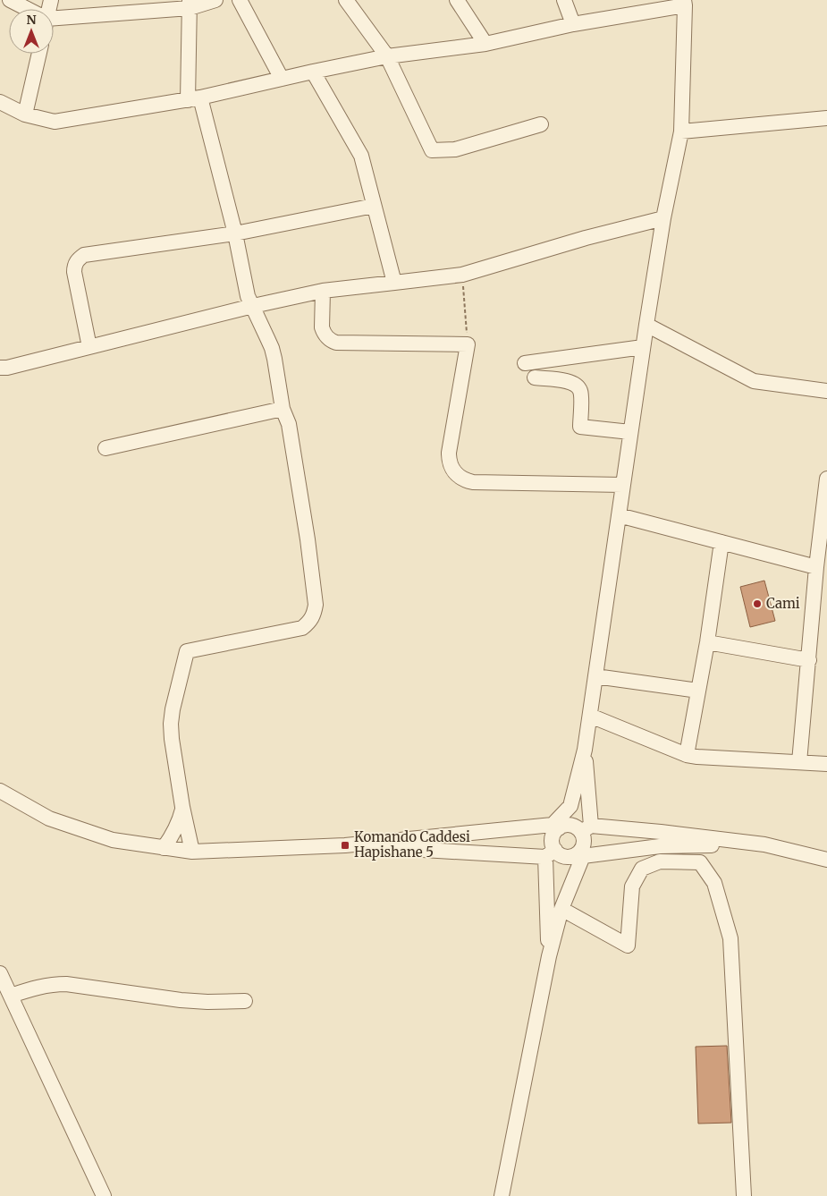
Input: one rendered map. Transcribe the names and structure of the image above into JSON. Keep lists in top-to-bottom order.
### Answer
{
  "places": {
    "other": ["Cami"],
    "transit": ["Komando Caddesi Hapishane 5"]
  },
  "north": "top"
}
